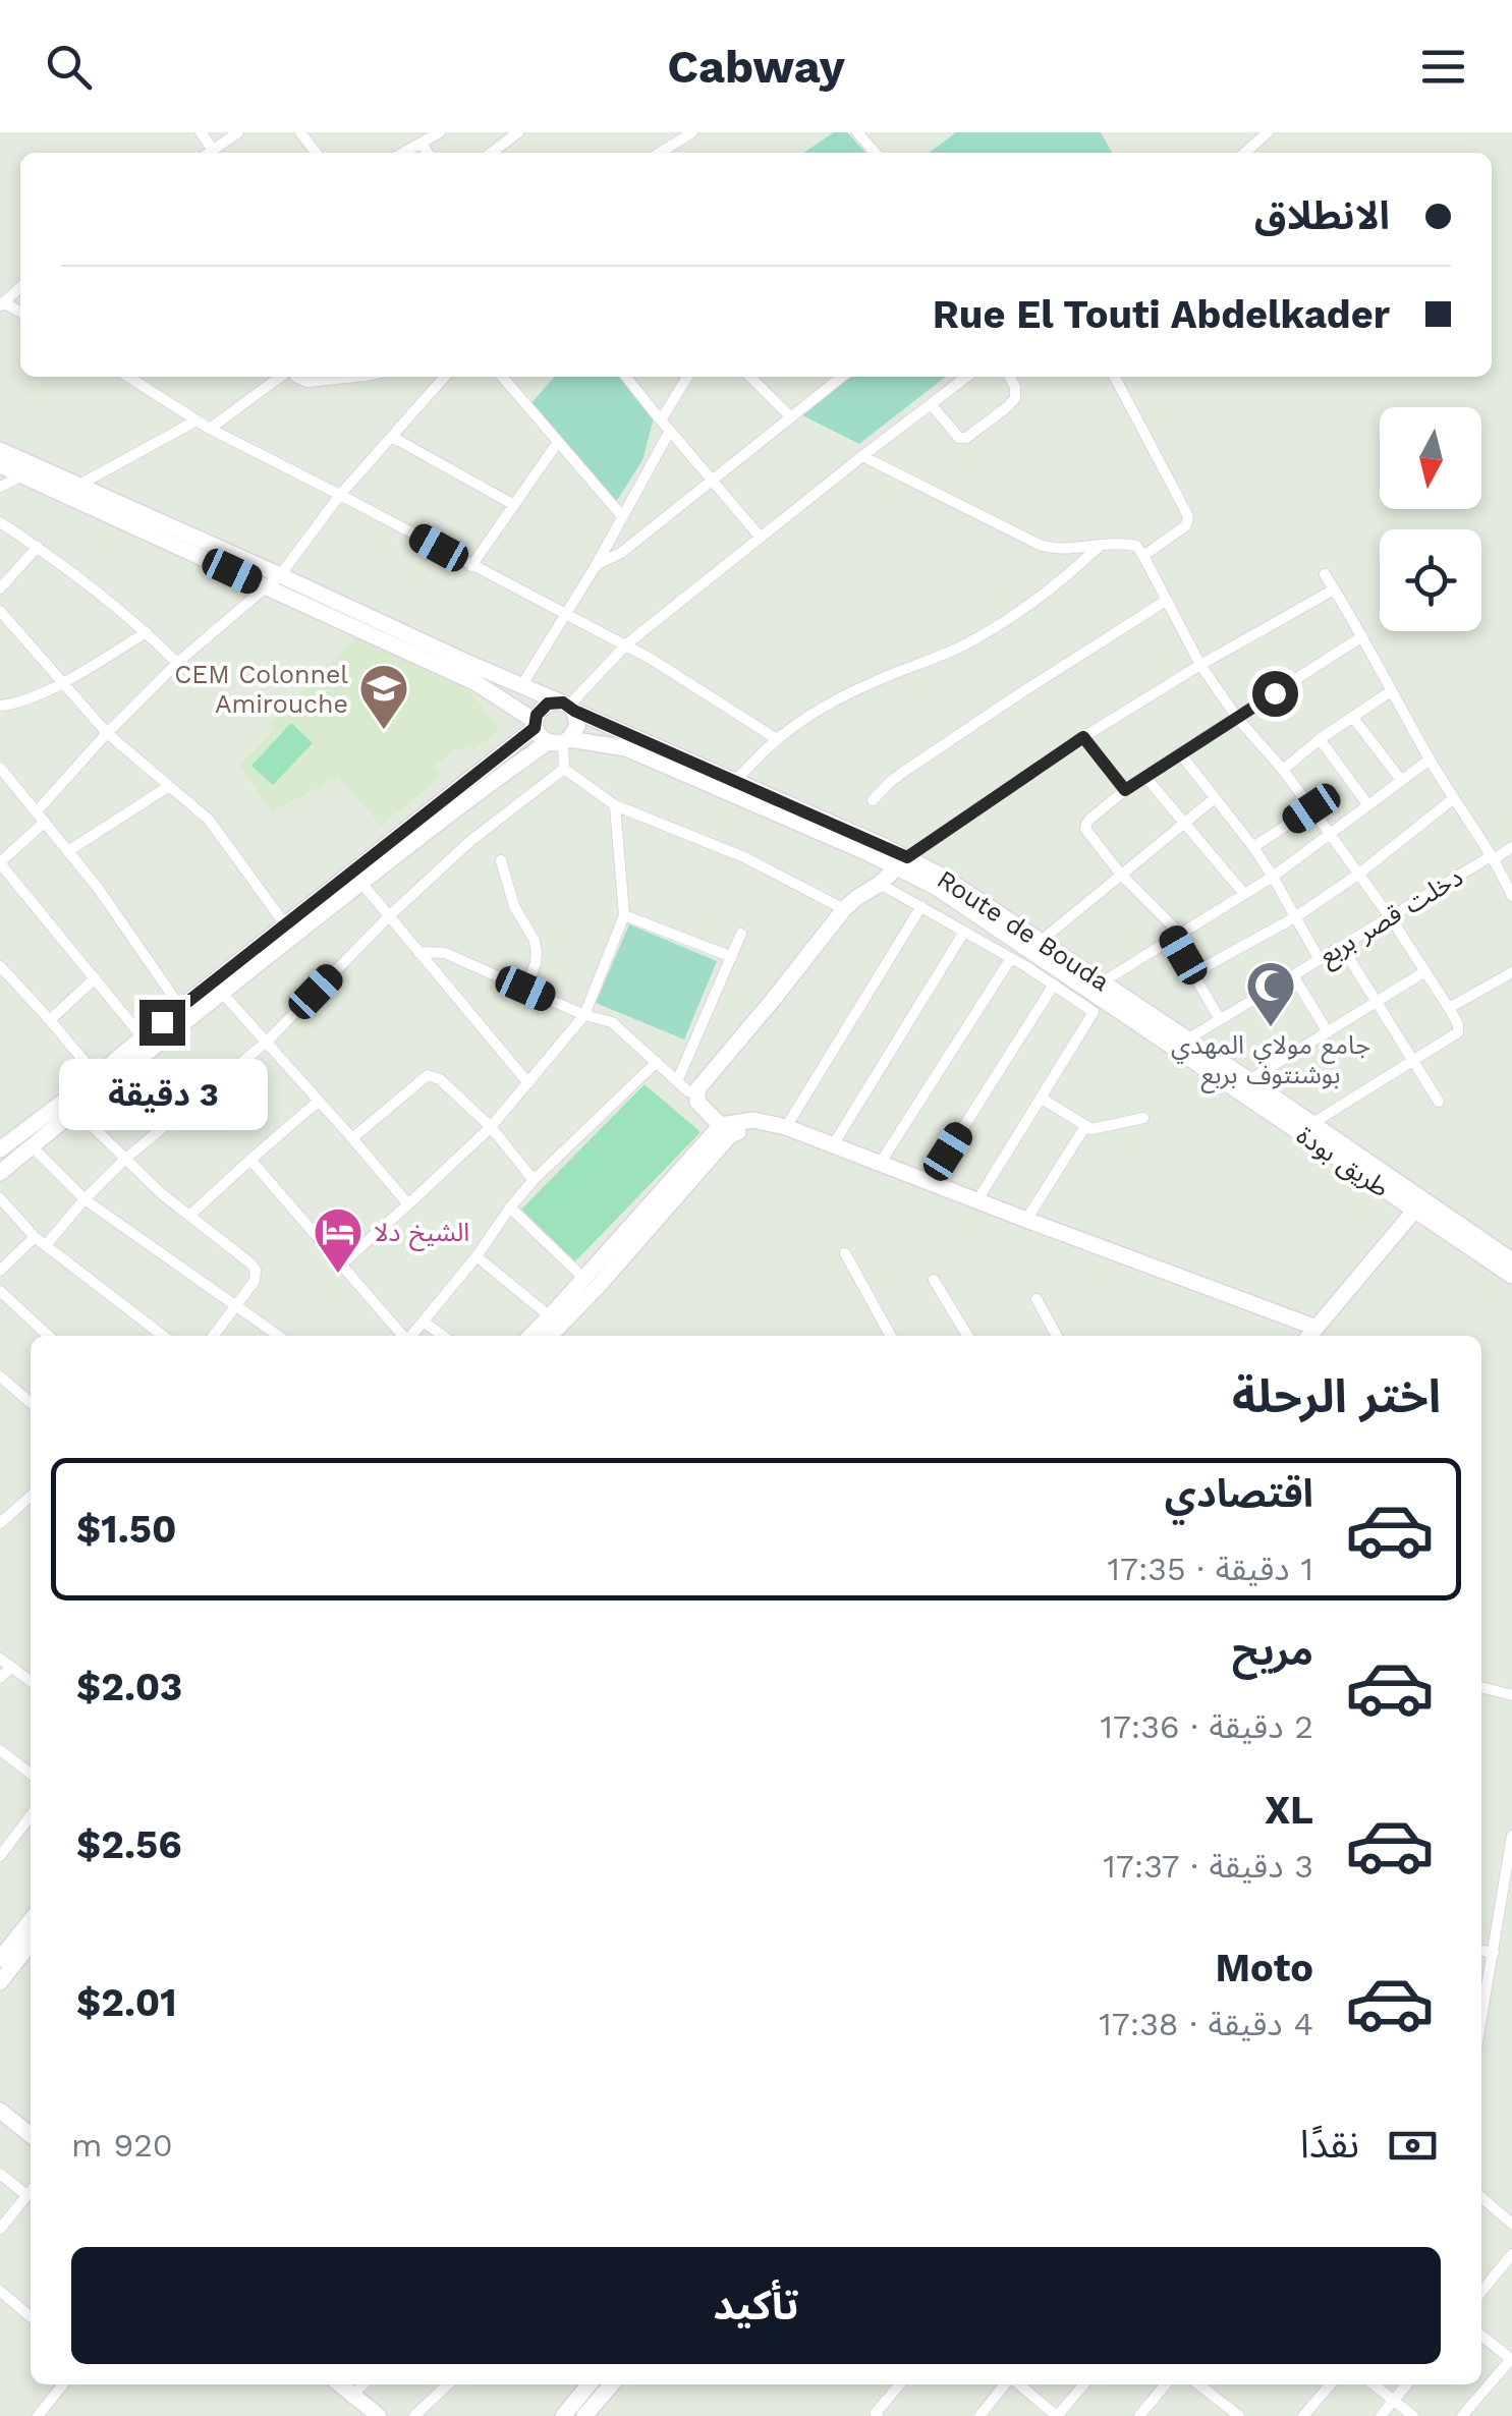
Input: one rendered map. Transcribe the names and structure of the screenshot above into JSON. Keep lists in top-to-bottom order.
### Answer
{
  "streets": {
    "main road": ["Route de Bouda", "طريق بودة"],
    "street": ["دخلت قصر بربع"]
  },
  "crossings": [
    ["دخلت قصر بربع", "Route de Bouda"],
    ["دخلت قصر بربع", "طريق بودة"],
    ["Route de Bouda", "طريق بودة"]
  ],
  "places": {
    "school or university": ["CEM Colonnel Amirouche"],
    "mosque": ["جامع مولاي المهدي بوشنتوف بربع"],
    "hotel": ["الشيخ دلا"]
  },
  "north": "bottom",
  "page": {
    "header": "Cabway",
    "banner": ["الانطلاق", "Rue El Touti Abdelkader"],
    "bubble": "3 دقيقة",
    "heading": "اختر الرحلة",
    "list": [
      {
        "name": "اقتصادي",
        "note": "1 دقيقة · 17:35",
        "value": "$1.50"
      },
      {
        "name": "مريح",
        "note": "2 دقيقة · 17:36",
        "value": "$2.03"
      },
      {
        "name": "XL",
        "note": "3 دقيقة · 17:37",
        "value": "$2.56"
      },
      {
        "name": "Moto",
        "note": "4 دقيقة · 17:38",
        "value": "$2.01"
      }
    ],
    "pay": ["نقدًا", "920 m"],
    "buttons": "تأكيد"
  }
}
